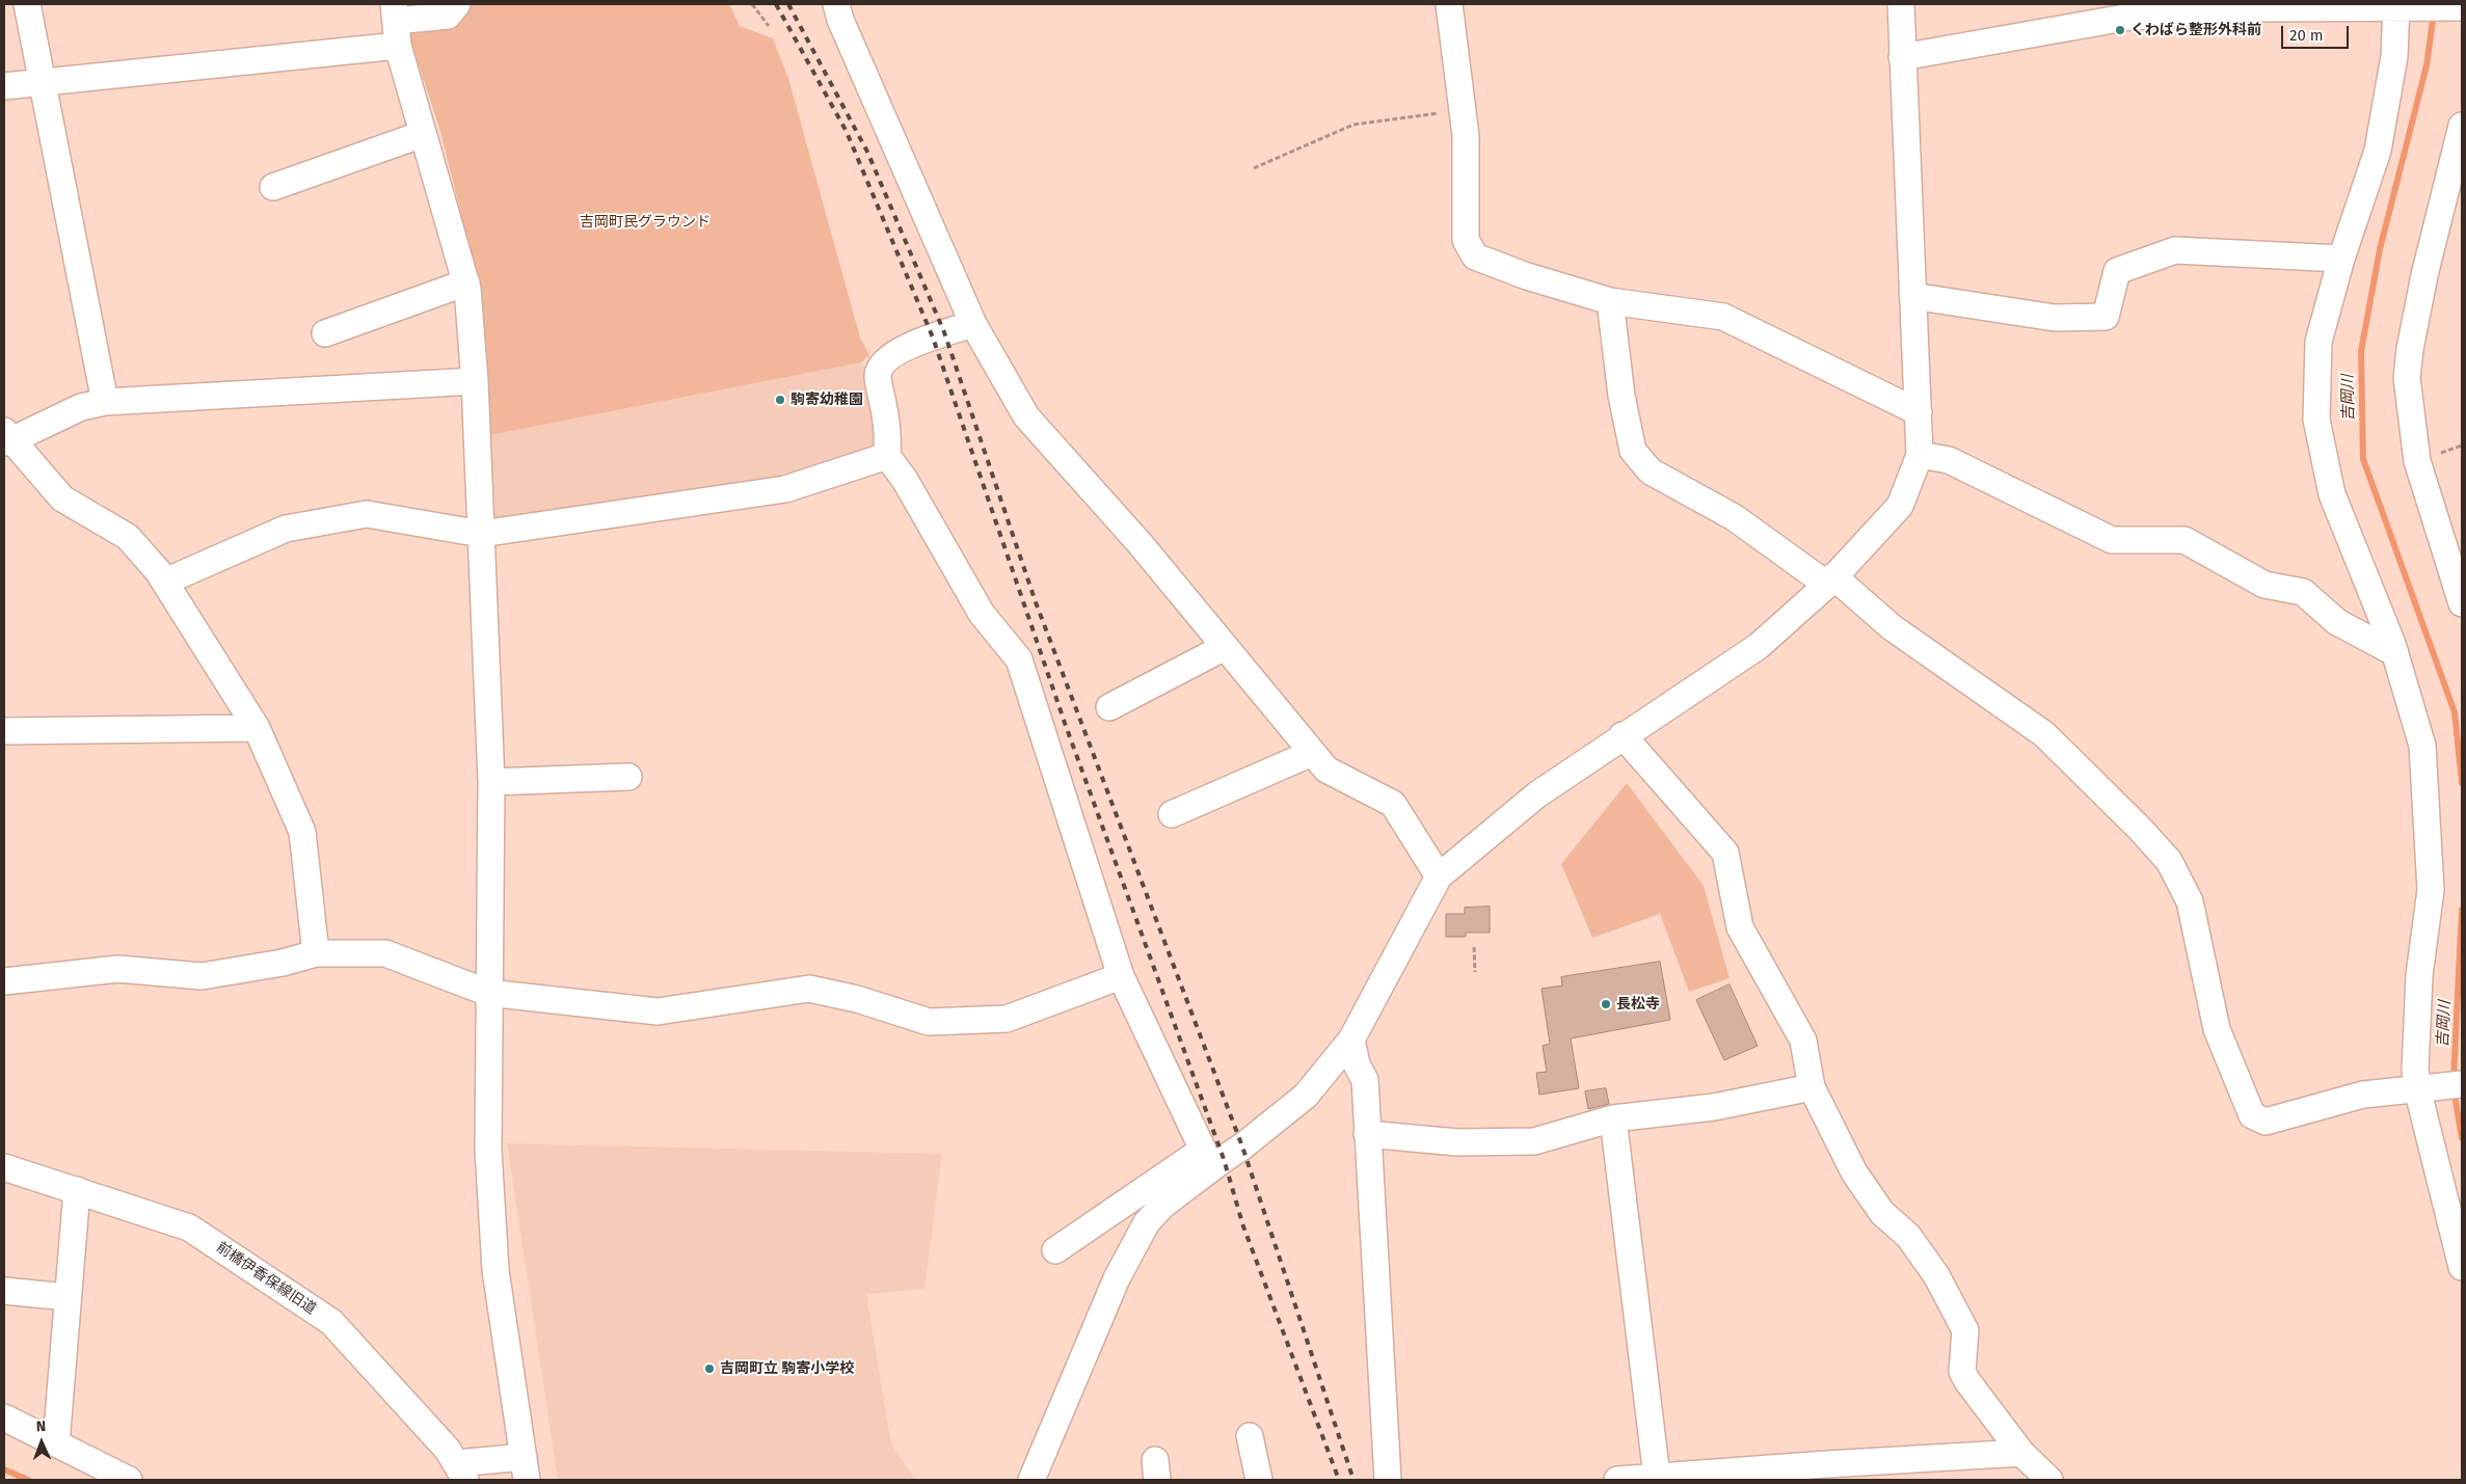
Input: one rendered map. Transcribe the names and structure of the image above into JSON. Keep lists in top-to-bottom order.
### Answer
{
  "streets": {
    "street": ["前橋伊香保線旧道"]
  },
  "water": ["吉岡川"],
  "parks": ["吉岡町民グラウンド"],
  "places": [
    "くわばら整形外科前",
    "駒寄幼稚園",
    "長松寺",
    "吉岡町立 駒寄小学校"
  ],
  "scale_bar": "20 m",
  "north": "top"
}
